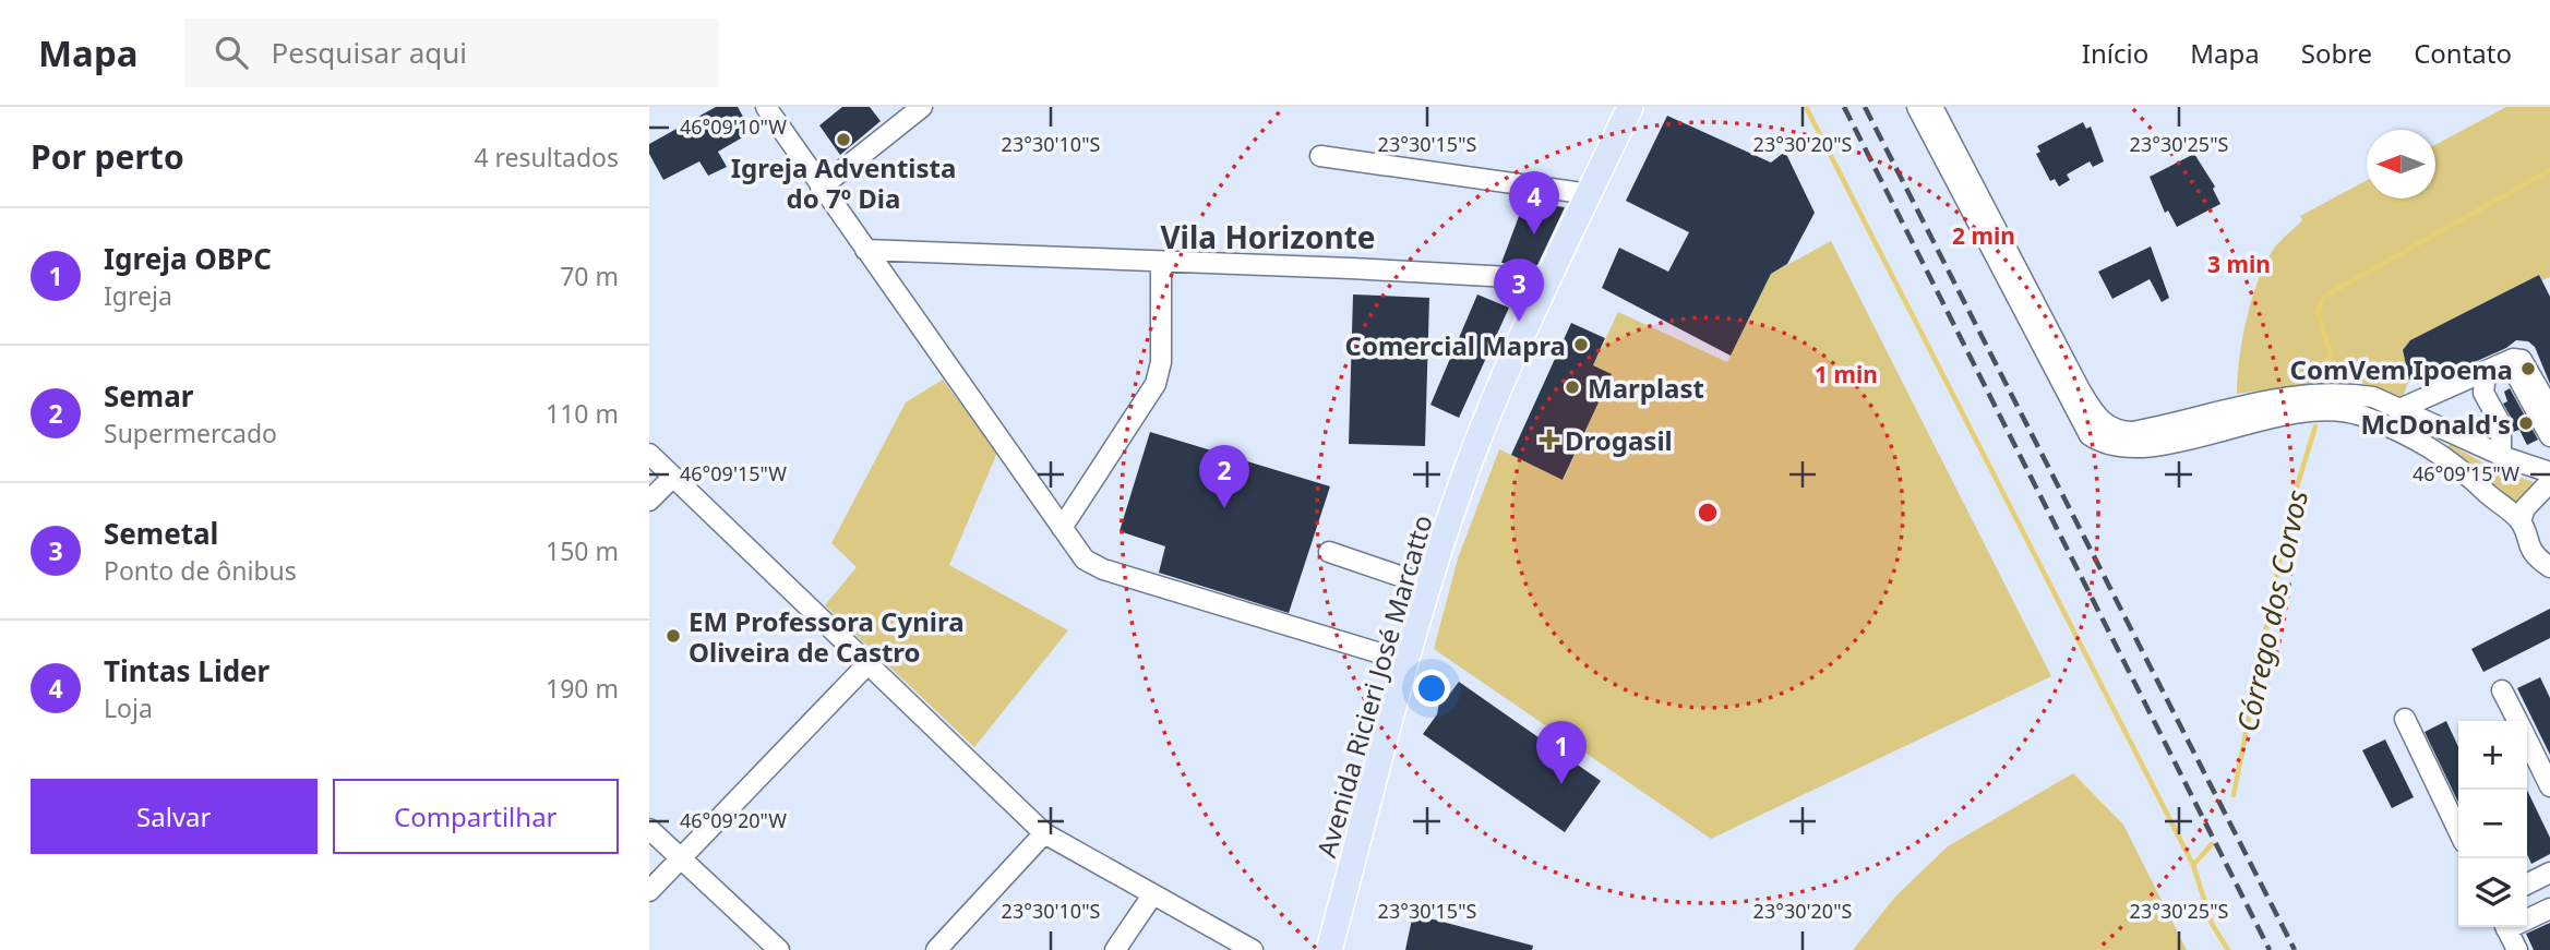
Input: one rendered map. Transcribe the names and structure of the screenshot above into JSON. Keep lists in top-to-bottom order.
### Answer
{
  "streets": {
    "main road": ["Avenida Ricieri José Marcatto"]
  },
  "districts": ["Vila Horizonte"],
  "water": ["Córrego dos Corvos"],
  "places": {
    "other": [
      "Igreja Adventista do 7º Dia",
      "Comercial Mapra",
      "ComVem Ipoema",
      "Marplast",
      "McDonald's",
      "EM Professora Cynira Oliveira de Castro"
    ],
    "health": ["Drogasil"]
  },
  "north": "left",
  "page": {
    "header": "Mapa",
    "search": "Pesquisar aqui",
    "nav": [
      "Início",
      "Mapa",
      "Sobre",
      "Contato"
    ],
    "heading": ["Por perto", "4 resultados"],
    "pins": [
      "4",
      "3",
      "2",
      "1"
    ],
    "list": [
      {
        "mark": "1",
        "name": "Igreja OBPC",
        "note": "Igreja",
        "value": "70 m"
      },
      {
        "mark": "2",
        "name": "Semar",
        "note": "Supermercado",
        "value": "110 m"
      },
      {
        "mark": "3",
        "name": "Semetal",
        "note": "Ponto de ônibus",
        "value": "150 m"
      },
      {
        "mark": "4",
        "name": "Tintas Lider",
        "note": "Loja",
        "value": "190 m"
      }
    ],
    "map_buttons": ["+", "−"],
    "buttons": ["Salvar", "Compartilhar"]
  },
  "coordinates": [
    "46°09'10\"W",
    "23°30'10\"S",
    "23°30'15\"S",
    "23°30'20\"S",
    "23°30'25\"S",
    "46°09'15\"W",
    "46°09'20\"W"
  ],
  "rings": ["2 min", "3 min", "1 min"]
}
